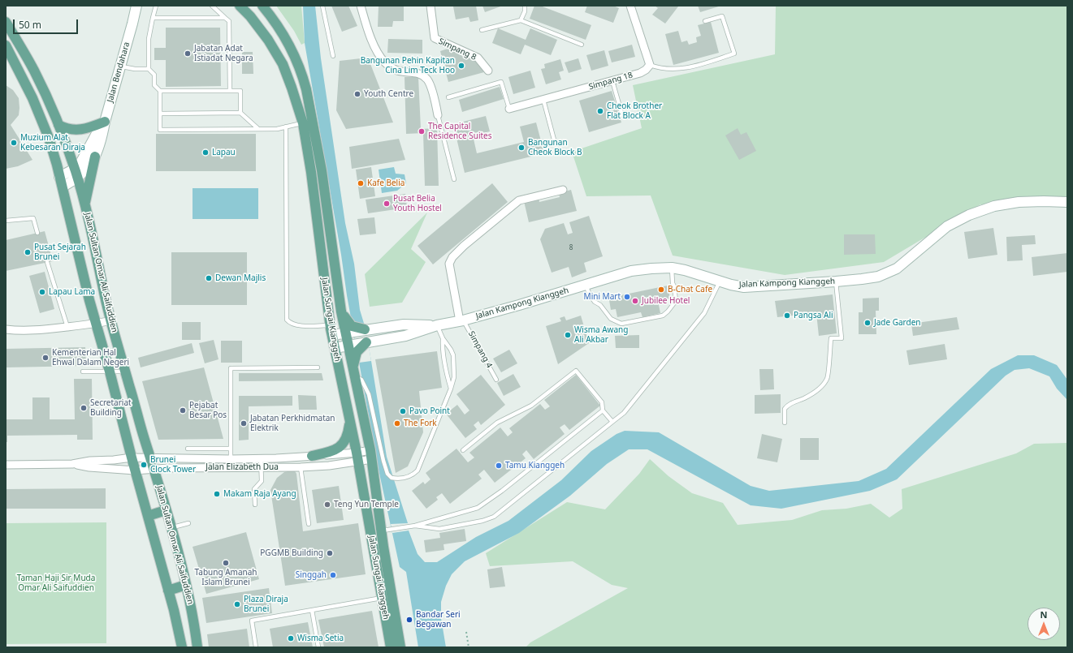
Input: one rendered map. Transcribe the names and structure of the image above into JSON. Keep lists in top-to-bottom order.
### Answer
{
  "streets": {
    "main road": [
      "Jalan Bendahara",
      "Jalan Sultan Omar Ali Saifuddien",
      "Jalan Kampong Kianggeh",
      "Jalan Sungai Kianggeh"
    ],
    "street": ["Simpang 8", "Simpang 18", "Jalan Elizabeth Dua"],
    "lane": ["Simpang 4"]
  },
  "crossings": [
    ["Jalan Bendahara", "Jalan Sultan Omar Ali Saifuddien"],
    ["Jalan Sultan Omar Ali Saifuddien", "Jalan Elizabeth Dua"],
    ["Jalan Kampong Kianggeh", "Jalan Sungai Kianggeh"],
    ["Jalan Kampong Kianggeh", "Simpang 4"],
    ["Jalan Sungai Kianggeh", "Jalan Elizabeth Dua"]
  ],
  "parks": ["Taman Haji Sir Muda Omar Ali Saifuddien"],
  "places": [
    "Jabatan Adat Istiadat Negara",
    "Bangunan Pehin Kapitan Cina Lim Teck Hoo",
    "Youth Centre",
    "Cheok Brother Flat Block A",
    "The Capital Residence Suites",
    "Muzium Alat Kebesaran Diraja",
    "Bangunan Cheok Block B",
    "Lapau",
    "Kafe Belia",
    "Pusat Belia Youth Hostel",
    "Pusat Sejarah Brunei",
    "Dewan Majlis",
    "B-Chat Cafe",
    "Lapau Lama",
    "Mini Mart",
    "Jubilee Hotel",
    "Pangsa Ali",
    "Jade Garden",
    "Wisma Awang Ali Akbar",
    "Kementerian Hal Ehwal Dalam Negeri",
    "Secretariat Building",
    "Pejabat Besar Pos",
    "Pavo Point",
    "Jabatan Perkhidmatan Elektrik",
    "The Fork",
    "Brunei Clock Tower",
    "Tamu Kianggeh",
    "Makam Raja Ayang",
    "Teng Yun Temple",
    "PGGMB Building",
    "Tabung Amanah Islam Brunei",
    "Singgah",
    "Plaza Diraja Brunei",
    "Bandar Seri Begawan",
    "Wisma Setia"
  ],
  "house_numbers": ["8"],
  "scale_bar": "50 m",
  "north": "top"
}
